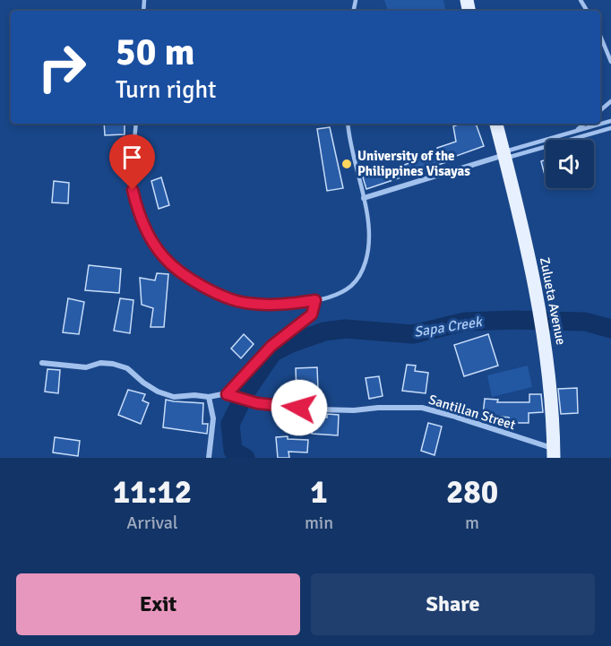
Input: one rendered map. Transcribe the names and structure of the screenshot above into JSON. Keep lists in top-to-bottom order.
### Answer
{
  "streets": {
    "main road": ["Zulueta Avenue"],
    "street": ["Santillan Street"]
  },
  "crossings": [
    ["Zulueta Avenue", "Santillan Street"]
  ],
  "water": ["Sapa Creek"],
  "places": ["University of the Philippines Visayas"],
  "page": {
    "turn": ["50 m", "Turn right"],
    "eta": [
      "11:12",
      "Arrival",
      "1",
      "min",
      "280",
      "m"
    ],
    "buttons": ["Exit", "Share"]
  }
}
